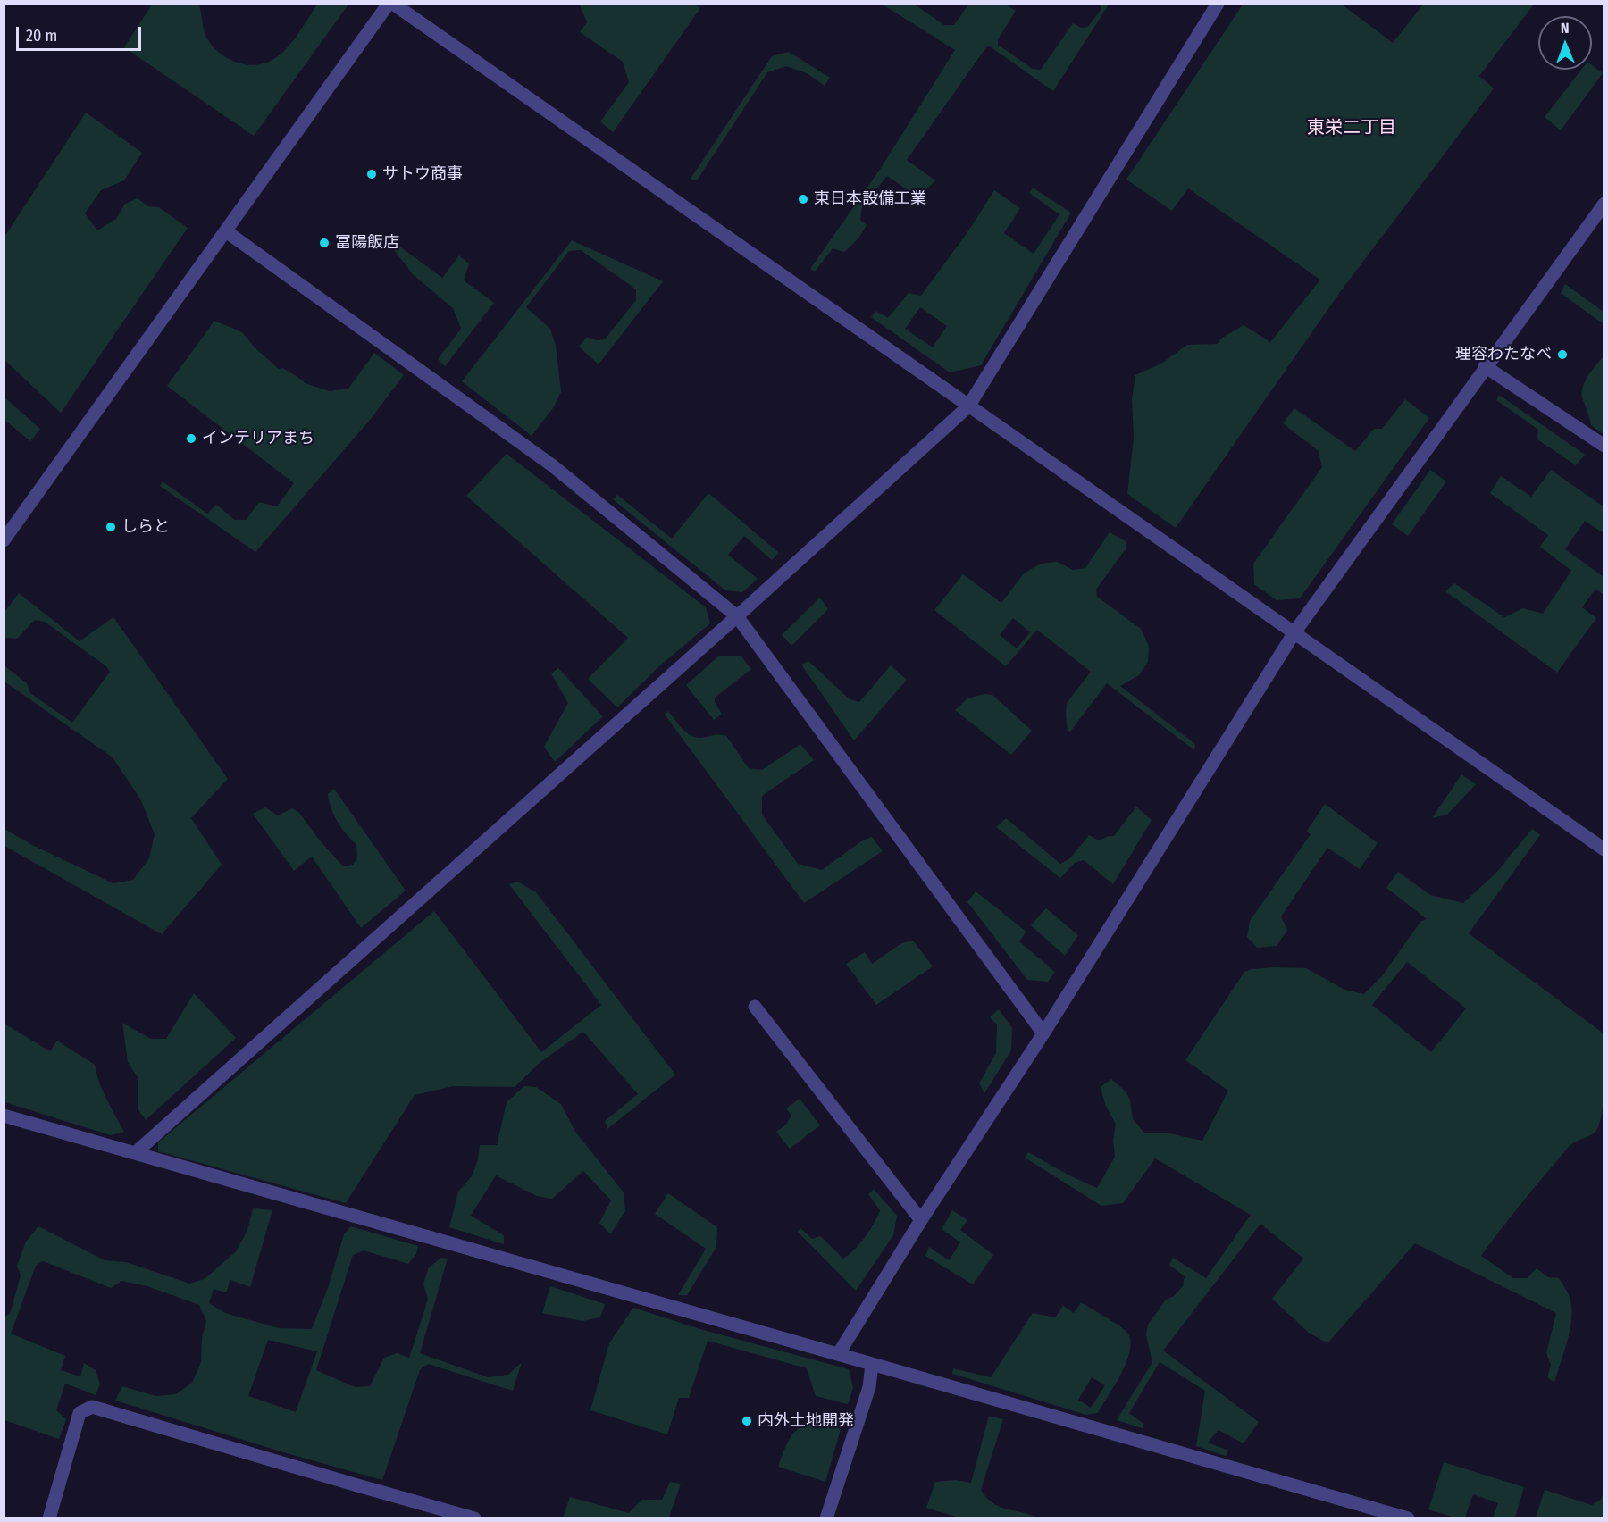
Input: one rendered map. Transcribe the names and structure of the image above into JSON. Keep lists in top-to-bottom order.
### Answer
{
  "districts": ["東栄二丁目"],
  "places": [
    "サトウ商事",
    "東日本設備工業",
    "冨陽飯店",
    "理容わたなべ",
    "インテリアまち",
    "しらと",
    "内外土地開発"
  ],
  "scale_bar": "20 m",
  "north": "top"
}
